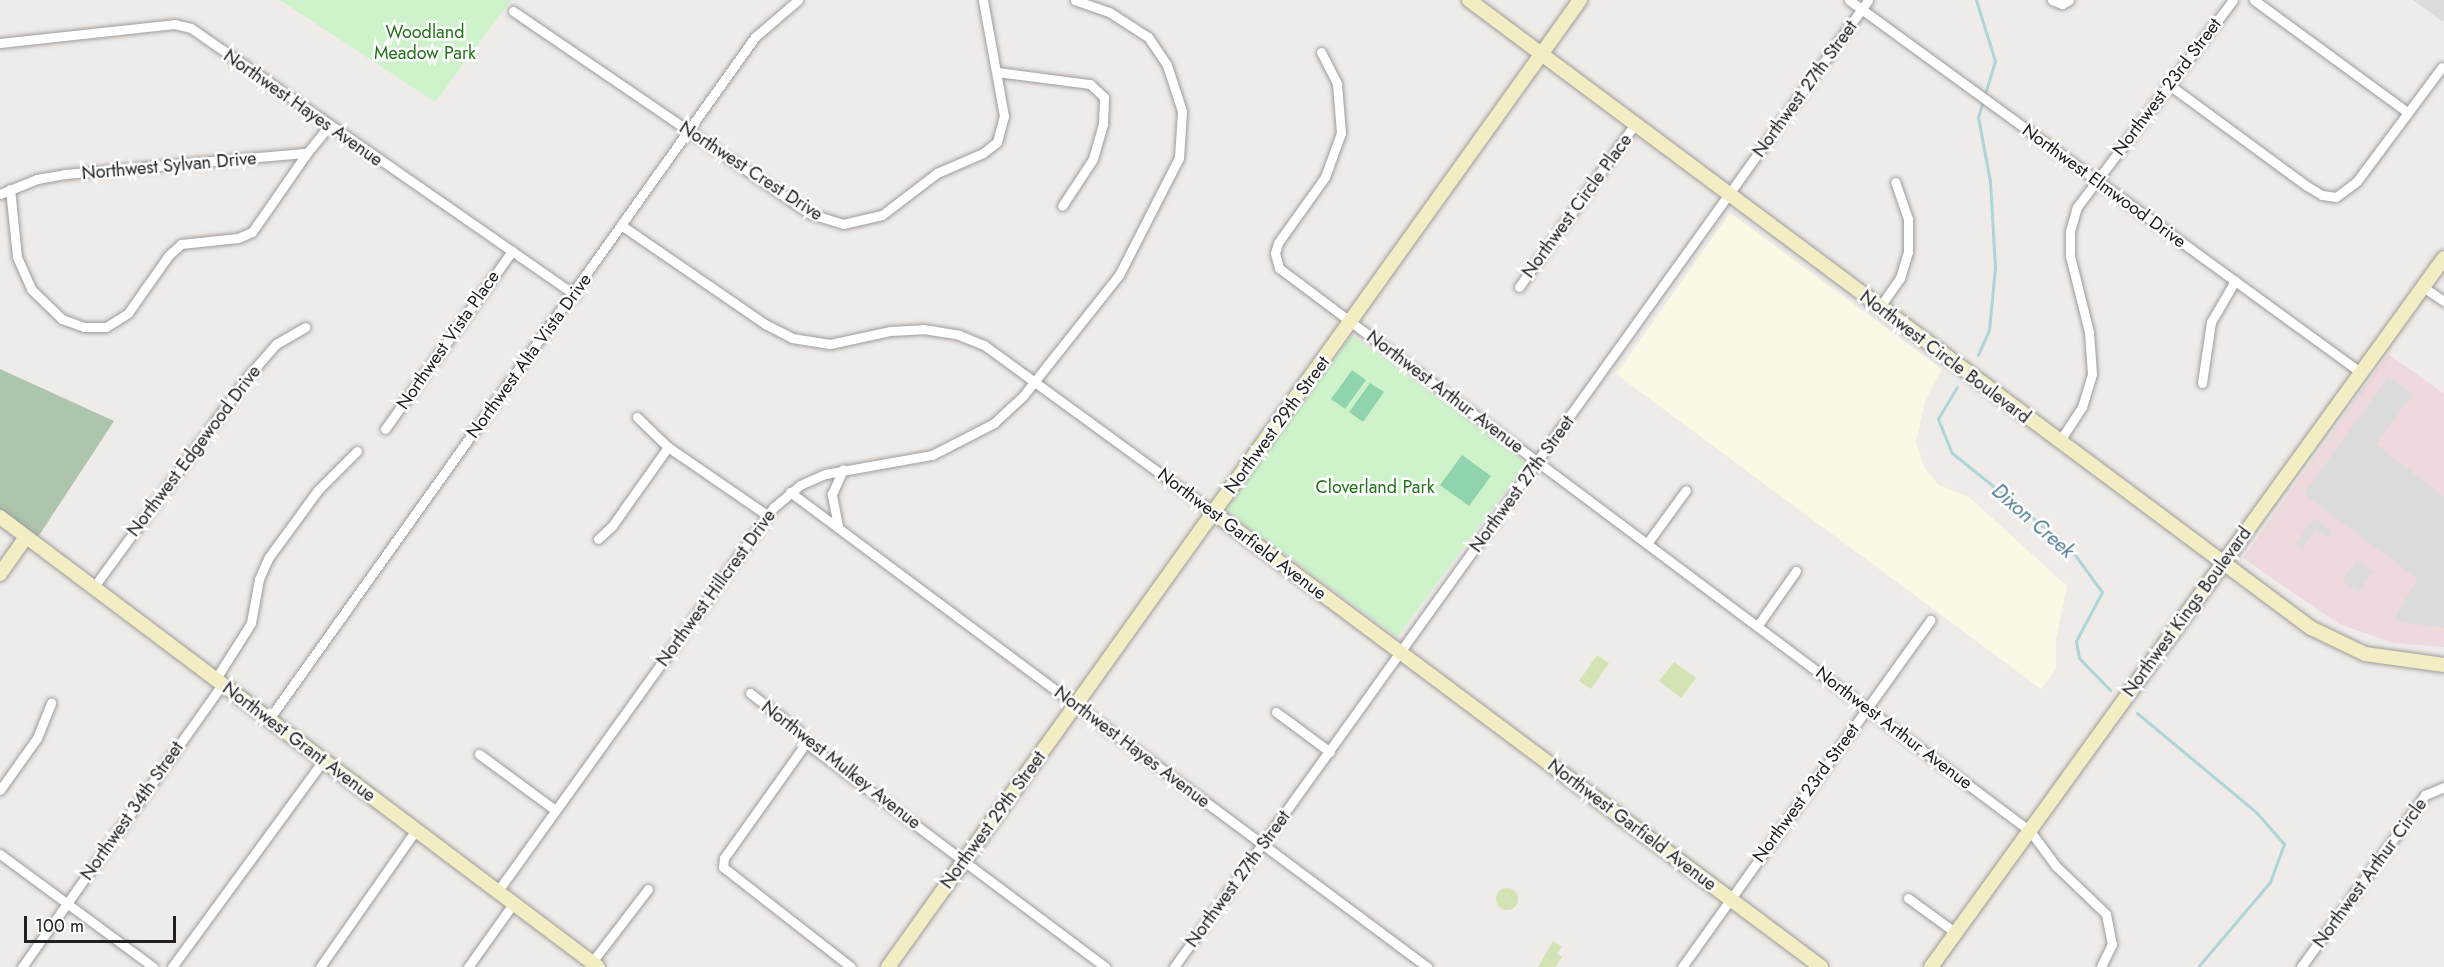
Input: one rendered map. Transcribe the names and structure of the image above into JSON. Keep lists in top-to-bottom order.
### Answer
{
  "streets": {
    "street": [
      "Northwest 23rd Street",
      "Northwest 27th Street",
      "Northwest Hayes Avenue",
      "Northwest Sylvan Drive",
      "Northwest Crest Drive",
      "Northwest Elmwood Drive",
      "Northwest Circle Place",
      "Northwest Vista Place",
      "Northwest Alta Vista Drive",
      "Northwest Circle Boulevard",
      "Northwest Arthur Avenue",
      "Northwest 29th Street",
      "Northwest Edgewood Drive",
      "Northwest Garfield Avenue",
      "Northwest Hillcrest Drive",
      "Northwest Kings Boulevard",
      "Northwest Grant Avenue",
      "Northwest Mulkey Avenue",
      "Northwest 34th Street",
      "Northwest Arthur Circle"
    ]
  },
  "crossings": [
    ["Northwest 23rd Street", "Northwest Elmwood Drive"],
    ["Northwest 23rd Street", "Northwest Circle Boulevard"],
    ["Northwest 23rd Street", "Northwest Arthur Avenue"],
    ["Northwest 23rd Street", "Northwest Garfield Avenue"],
    ["Northwest 27th Street", "Northwest Hayes Avenue"],
    ["Northwest 27th Street", "Northwest Elmwood Drive"],
    ["Northwest 27th Street", "Northwest Circle Boulevard"],
    ["Northwest 27th Street", "Northwest Arthur Avenue"],
    ["Northwest 27th Street", "Northwest Garfield Avenue"],
    ["Northwest Hayes Avenue", "Northwest Vista Place"],
    ["Northwest Hayes Avenue", "Northwest Alta Vista Drive"],
    ["Northwest Hayes Avenue", "Northwest 29th Street"],
    ["Northwest Hayes Avenue", "Northwest Hillcrest Drive"],
    ["Northwest Crest Drive", "Northwest Alta Vista Drive"],
    ["Northwest Elmwood Drive", "Northwest Kings Boulevard"],
    ["Northwest Circle Place", "Northwest Circle Boulevard"],
    ["Northwest Alta Vista Drive", "Northwest Garfield Avenue"],
    ["Northwest Alta Vista Drive", "Northwest Grant Avenue"],
    ["Northwest Circle Boulevard", "Northwest 29th Street"],
    ["Northwest Circle Boulevard", "Northwest Kings Boulevard"],
    ["Northwest Arthur Avenue", "Northwest 29th Street"],
    ["Northwest Arthur Avenue", "Northwest Kings Boulevard"],
    ["Northwest 29th Street", "Northwest Garfield Avenue"],
    ["Northwest 29th Street", "Northwest Mulkey Avenue"],
    ["Northwest Edgewood Drive", "Northwest Grant Avenue"],
    ["Northwest Garfield Avenue", "Northwest Hillcrest Drive"],
    ["Northwest Hillcrest Drive", "Northwest Grant Avenue"],
    ["Northwest Grant Avenue", "Northwest 34th Street"]
  ],
  "water": ["Dixon Creek"],
  "parks": ["Woodland Meadow Park", "Cloverland Park"],
  "scale_bar": "100 m"
}
